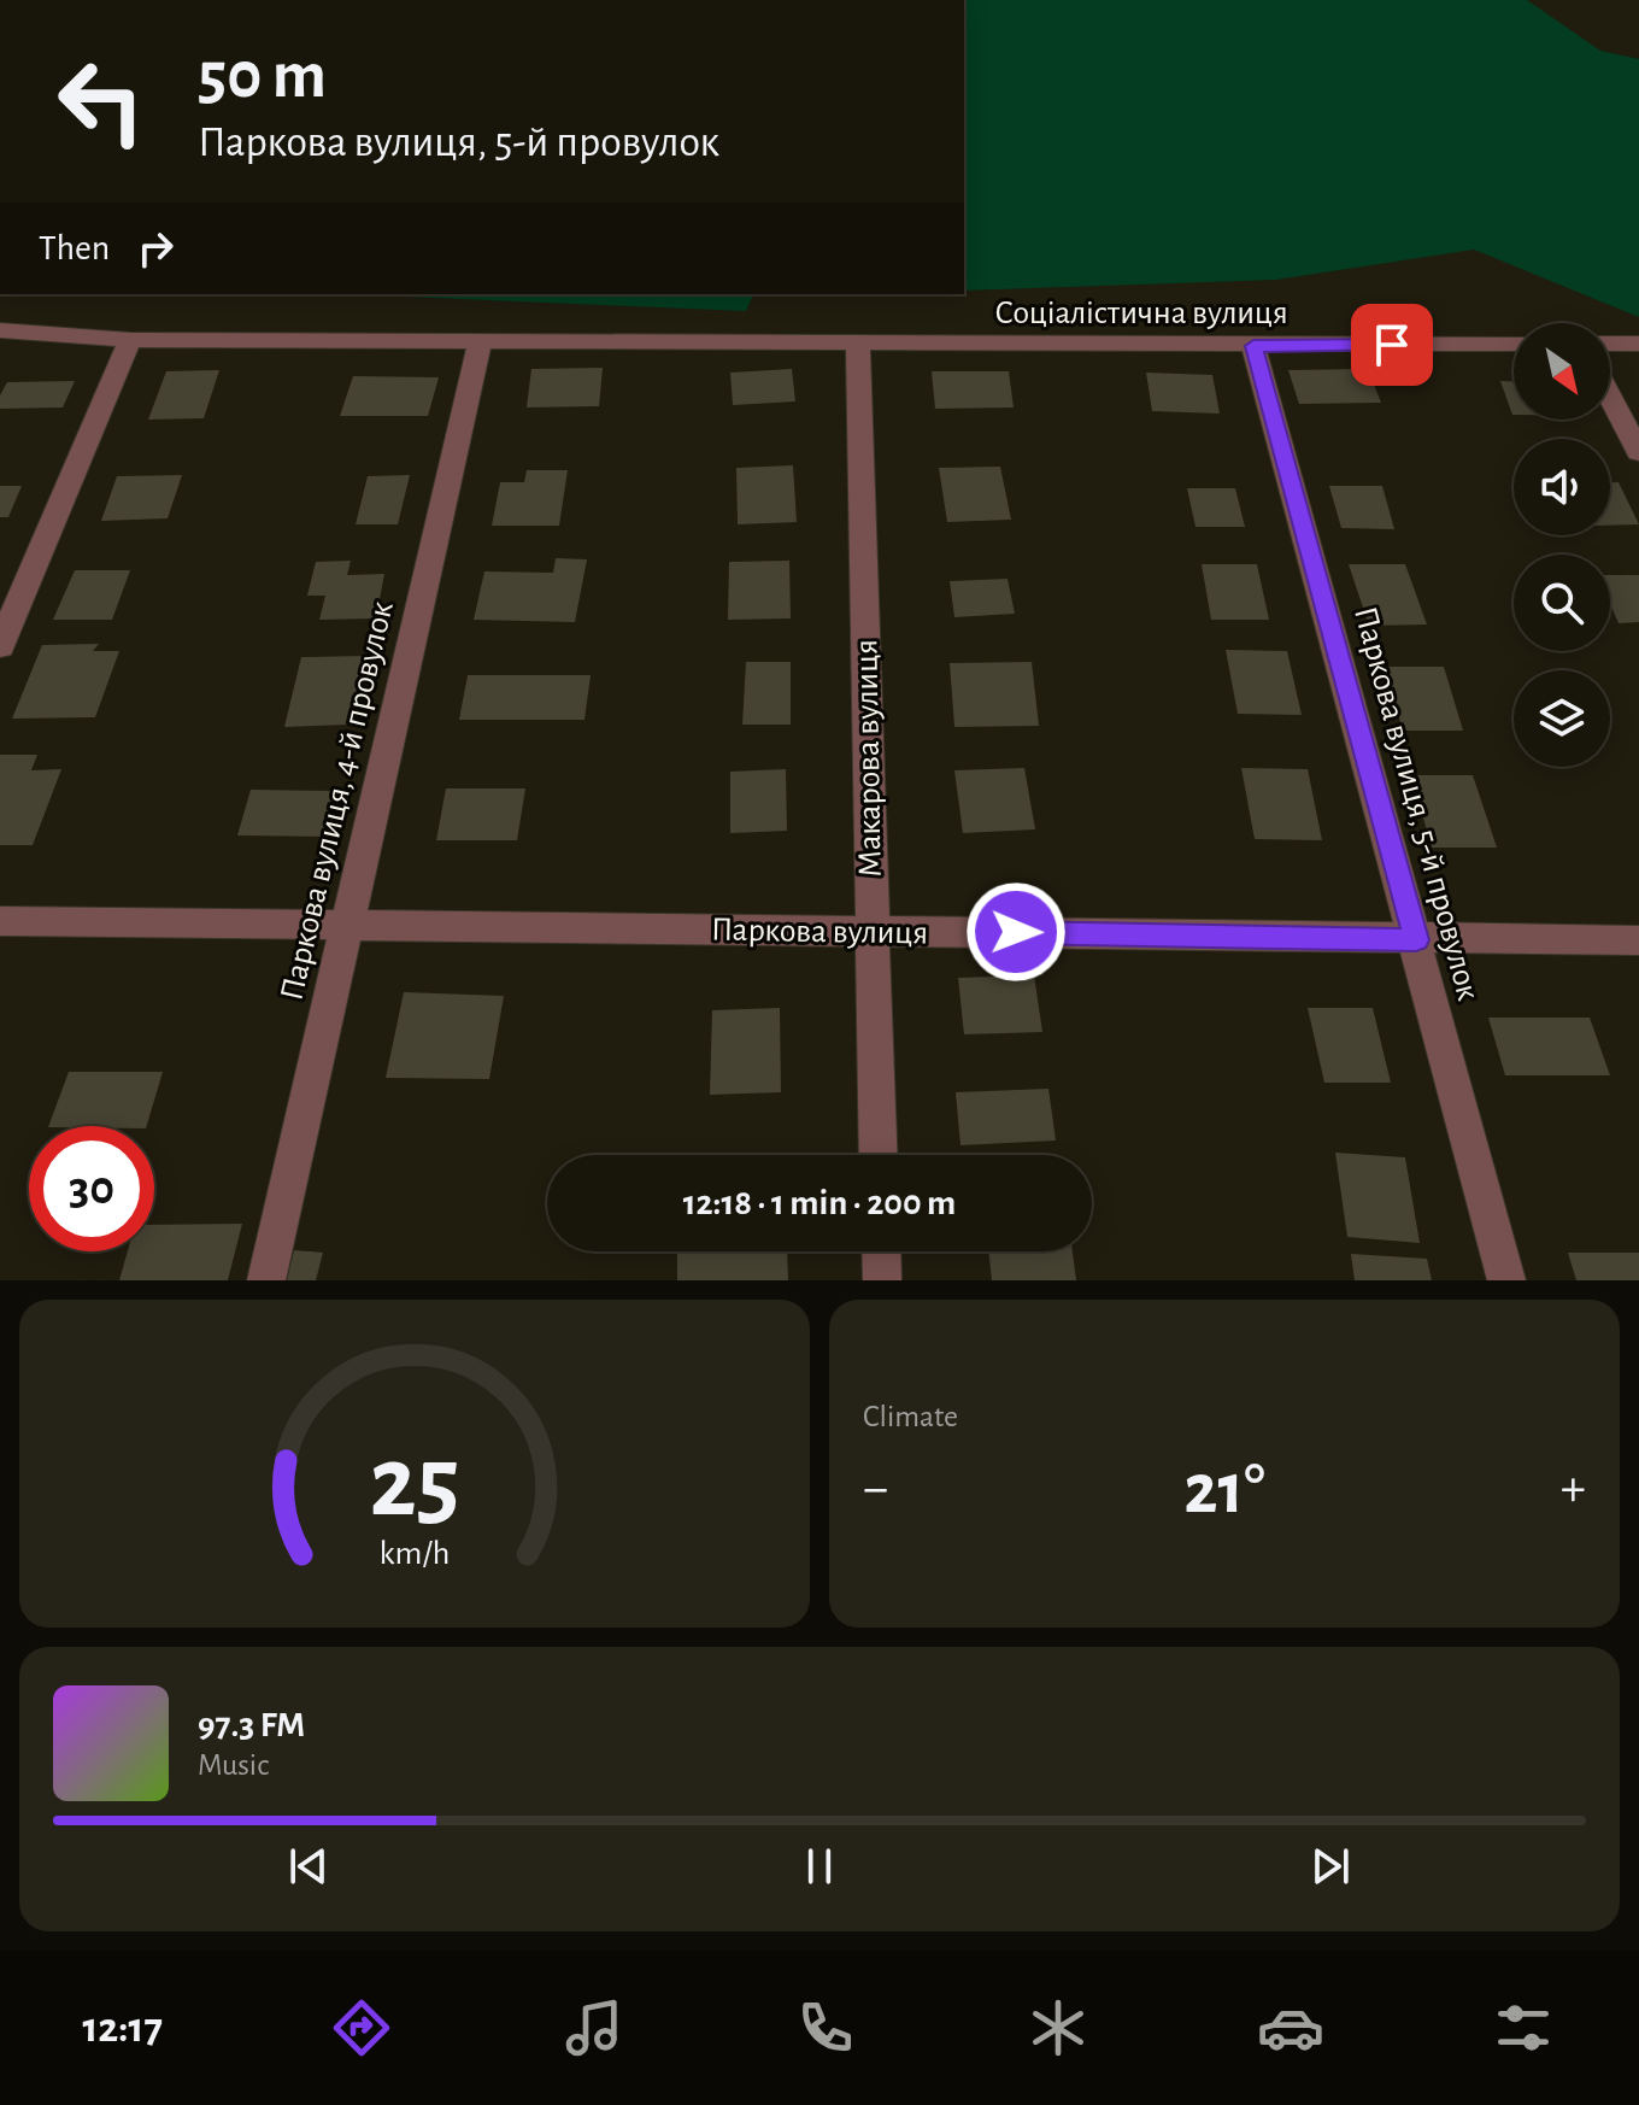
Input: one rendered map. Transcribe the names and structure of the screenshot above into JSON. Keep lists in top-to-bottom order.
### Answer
{
  "streets": {
    "street": [
      "Соціалістична вулиця",
      "Макарова вулиця",
      "Паркова вулиця, 4-й провулок",
      "Паркова вулиця, 5-й провулок",
      "Паркова вулиця"
    ]
  },
  "crossings": [
    ["Соціалістична вулиця", "Макарова вулиця"],
    ["Соціалістична вулиця", "Паркова вулиця, 4-й провулок"],
    ["Соціалістична вулиця", "Паркова вулиця, 5-й провулок"],
    ["Макарова вулиця", "Паркова вулиця"],
    ["Паркова вулиця, 4-й провулок", "Паркова вулиця"],
    ["Паркова вулиця, 5-й провулок", "Паркова вулиця"]
  ],
  "north": "bottom right",
  "page": {
    "turn": ["50 m", "Паркова вулиця, 5-й провулок"],
    "then": "Then",
    "limit": "30",
    "trip": "12:18 · 1 min · 200 m",
    "tile": "Climate",
    "heat": ["−", "21°", "+"],
    "song": ["97.3 FM", "Music"],
    "tabs": "12:17",
    "gauge": ["25", "km/h"]
  }
}
